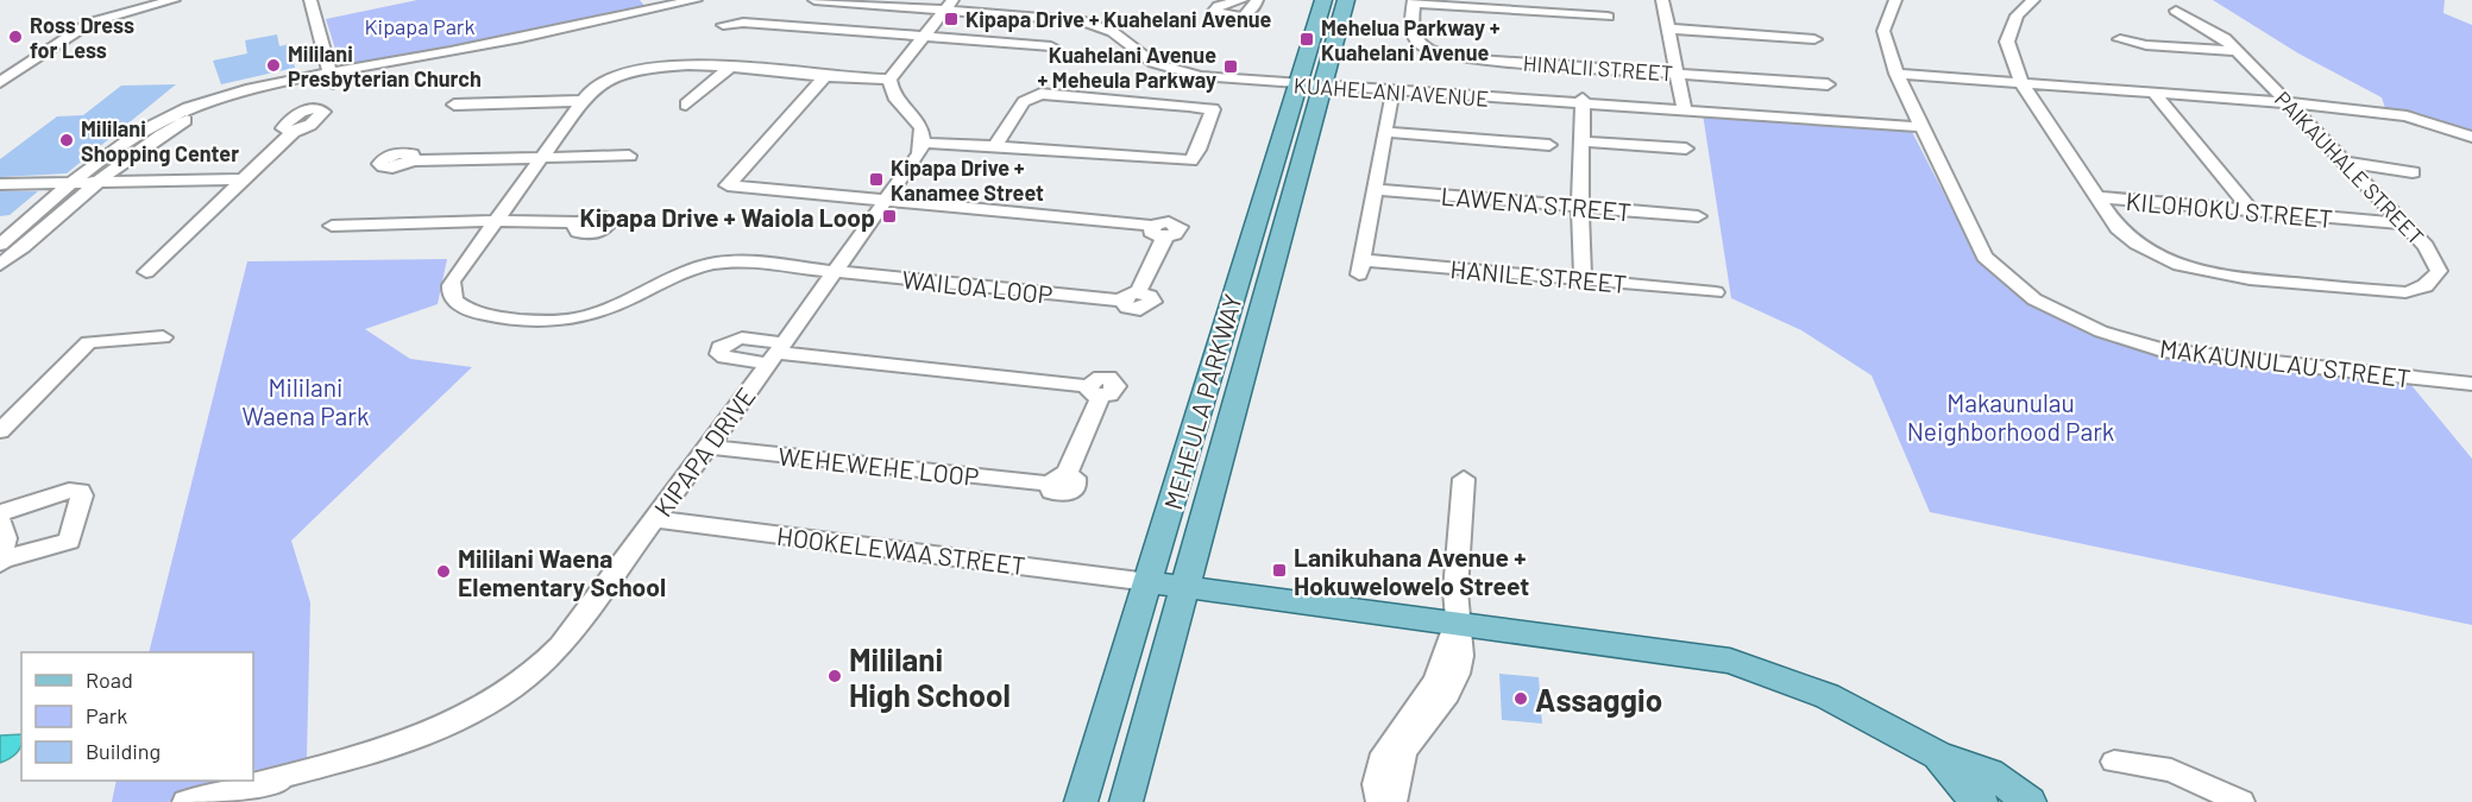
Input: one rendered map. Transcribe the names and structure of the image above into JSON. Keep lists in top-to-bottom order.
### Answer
{
  "streets": {
    "main road": ["MEHEULA PARKWAY"],
    "street": [
      "HINALII STREET",
      "KUAHELANI AVENUE",
      "PAIKAUHALE STREET",
      "LAWENA STREET",
      "KILOHOKU STREET",
      "HANILE STREET",
      "WAILOA LOOP",
      "MAKAUNULAU STREET",
      "KIPAPA DRIVE",
      "WEHEWEHE LOOP",
      "HOOKELEWAA STREET"
    ]
  },
  "crossings": [
    ["KUAHELANI AVENUE", "MAKAUNULAU STREET"],
    ["KUAHELANI AVENUE", "MEHEULA PARKWAY"],
    ["PAIKAUHALE STREET", "KILOHOKU STREET"],
    ["LAWENA STREET", "HANILE STREET"],
    ["WAILOA LOOP", "KIPAPA DRIVE"],
    ["MEHEULA PARKWAY", "HOOKELEWAA STREET"],
    ["KIPAPA DRIVE", "WEHEWEHE LOOP"],
    ["KIPAPA DRIVE", "HOOKELEWAA STREET"]
  ],
  "parks": ["Kipapa Park", "Mililani Waena Park", "Makaunulau Neighborhood Park"],
  "places": {
    "transit": [
      "Kipapa Drive + Kuahelani Avenue",
      "Mehelua Parkway + Kuahelani Avenue",
      "Kuahelani Avenue + Meheula Parkway",
      "Kipapa Drive + Kanamee Street",
      "Kipapa Drive + Waiola Loop",
      "Lanikuhana Avenue + Hokuwelowelo Street"
    ],
    "other": [
      "Ross Dress for Less",
      "Mililani Presbyterian Church",
      "Mililani Shopping Center",
      "Mililani Waena Elementary School",
      "Mililani High School",
      "Assaggio"
    ]
  },
  "legend": ["Road", "Park", "Building"]
}
